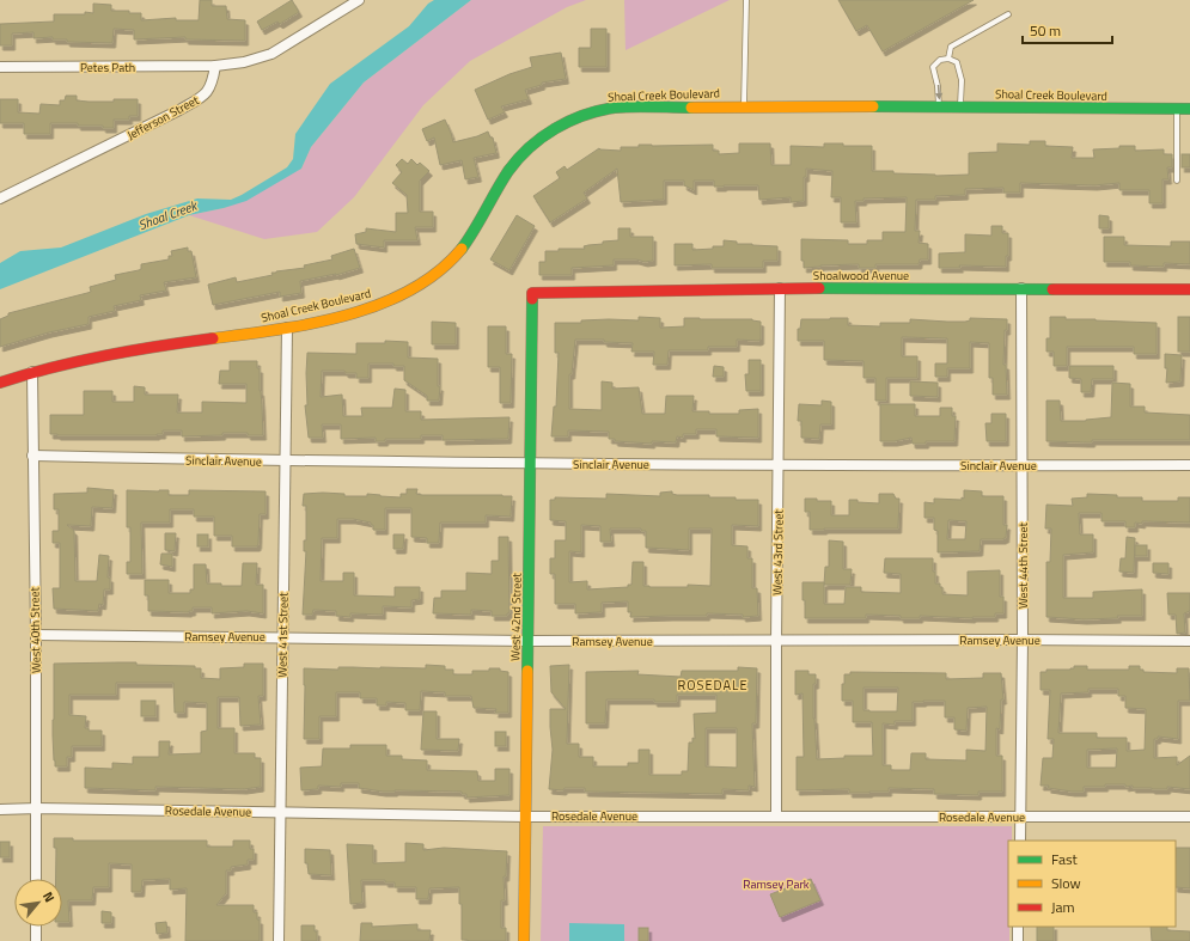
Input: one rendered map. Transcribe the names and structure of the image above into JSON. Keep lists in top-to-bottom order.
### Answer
{
  "streets": {
    "street": [
      "Petes Path",
      "Shoal Creek Boulevard",
      "Jefferson Street",
      "Shoalwood Avenue",
      "Sinclair Avenue",
      "West 43rd Street",
      "West 44th Street",
      "West 42nd Street",
      "West 40th Street",
      "West 41st Street",
      "Ramsey Avenue",
      "Rosedale Avenue"
    ]
  },
  "crossings": [
    ["Petes Path", "Jefferson Street"],
    ["Shoal Creek Boulevard", "West 40th Street"],
    ["Shoal Creek Boulevard", "West 41st Street"],
    ["Shoalwood Avenue", "West 43rd Street"],
    ["Shoalwood Avenue", "West 44th Street"],
    ["Shoalwood Avenue", "West 42nd Street"],
    ["Sinclair Avenue", "West 43rd Street"],
    ["Sinclair Avenue", "West 44th Street"],
    ["Sinclair Avenue", "West 42nd Street"],
    ["Sinclair Avenue", "West 40th Street"],
    ["Sinclair Avenue", "West 41st Street"],
    ["West 43rd Street", "Ramsey Avenue"],
    ["West 43rd Street", "Rosedale Avenue"],
    ["West 44th Street", "Ramsey Avenue"],
    ["West 44th Street", "Rosedale Avenue"],
    ["West 42nd Street", "Ramsey Avenue"],
    ["West 42nd Street", "Rosedale Avenue"],
    ["West 40th Street", "Ramsey Avenue"],
    ["West 40th Street", "Rosedale Avenue"],
    ["West 41st Street", "Ramsey Avenue"],
    ["West 41st Street", "Rosedale Avenue"]
  ],
  "districts": ["ROSEDALE"],
  "water": ["Shoal Creek"],
  "parks": ["Ramsey Park"],
  "legend": ["Fast", "Slow", "Jam"],
  "scale_bar": "50 m",
  "north": "top right"
}
